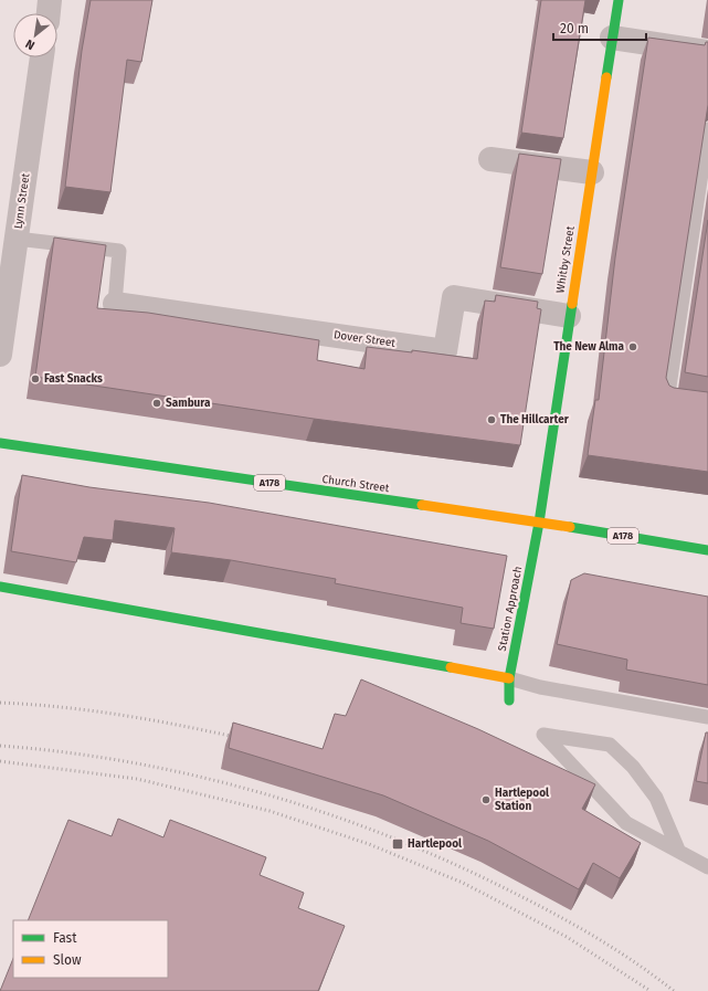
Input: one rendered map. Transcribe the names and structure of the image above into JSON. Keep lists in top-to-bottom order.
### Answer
{
  "streets": {
    "street": [
      "Lynn Street",
      "Whitby Street",
      "Dover Street",
      "A178",
      "Church Street",
      "Station Approach"
    ]
  },
  "crossings": [
    ["Whitby Street", "Dover Street"],
    ["Whitby Street", "Church Street"],
    ["Whitby Street", "Station Approach"],
    ["Church Street", "Station Approach"]
  ],
  "places": {
    "other": [
      "The New Alma",
      "Fast Snacks",
      "Sambura",
      "The Hillcarter",
      "Hartlepool Station"
    ],
    "transit": ["Hartlepool"]
  },
  "legend": ["Fast", "Slow"],
  "scale_bar": "20 m",
  "north": "bottom left"
}
